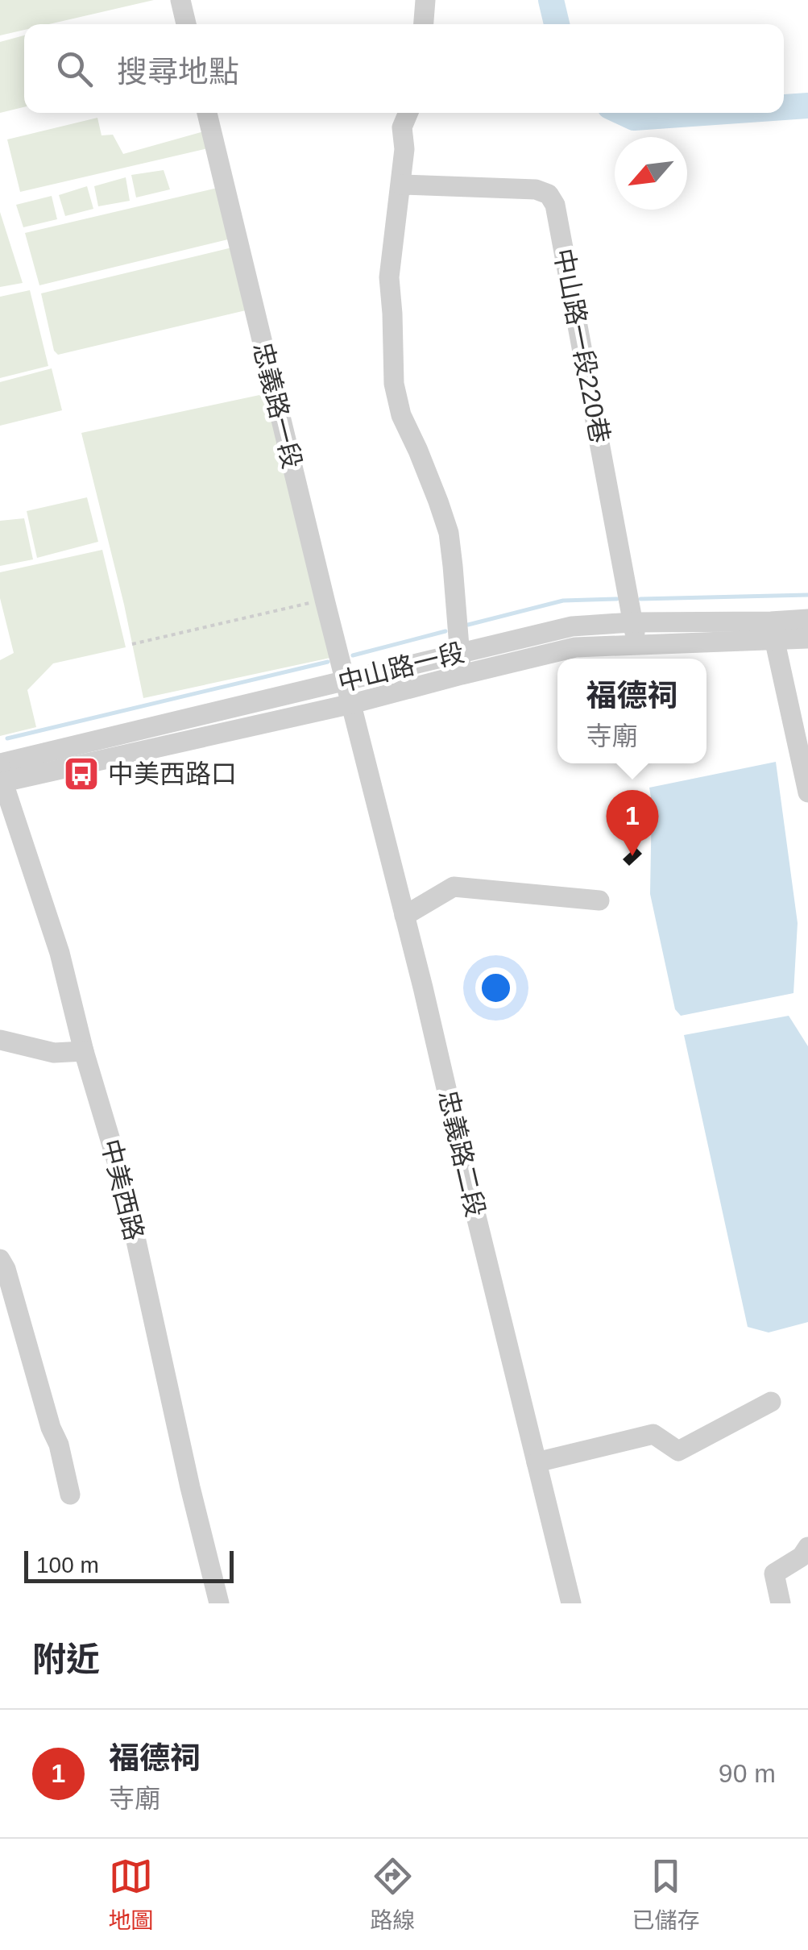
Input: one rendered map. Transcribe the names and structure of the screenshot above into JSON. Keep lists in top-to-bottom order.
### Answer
{
  "streets": {
    "street": [
      "中山路一段220巷",
      "忠義路一段",
      "中山路一段",
      "忠義路二段",
      "中美西路"
    ]
  },
  "crossings": [
    ["中山路一段220巷", "中山路一段"],
    ["忠義路一段", "中山路一段"],
    ["忠義路一段", "忠義路二段"],
    ["中山路一段", "忠義路二段"],
    ["中山路一段", "中美西路"]
  ],
  "places": {
    "bus stop": ["中美西路口"]
  },
  "scale_bar": "100 m",
  "north": "bottom left",
  "page": {
    "search": "搜尋地點",
    "popup": ["福德祠", "寺廟"],
    "pins": "1",
    "scale": "100 m",
    "heading": "附近",
    "list": [
      {
        "mark": "1",
        "name": "福德祠",
        "note": "寺廟",
        "value": "90 m"
      }
    ],
    "nav": ["地圖", "路線", "已儲存"]
  }
}
